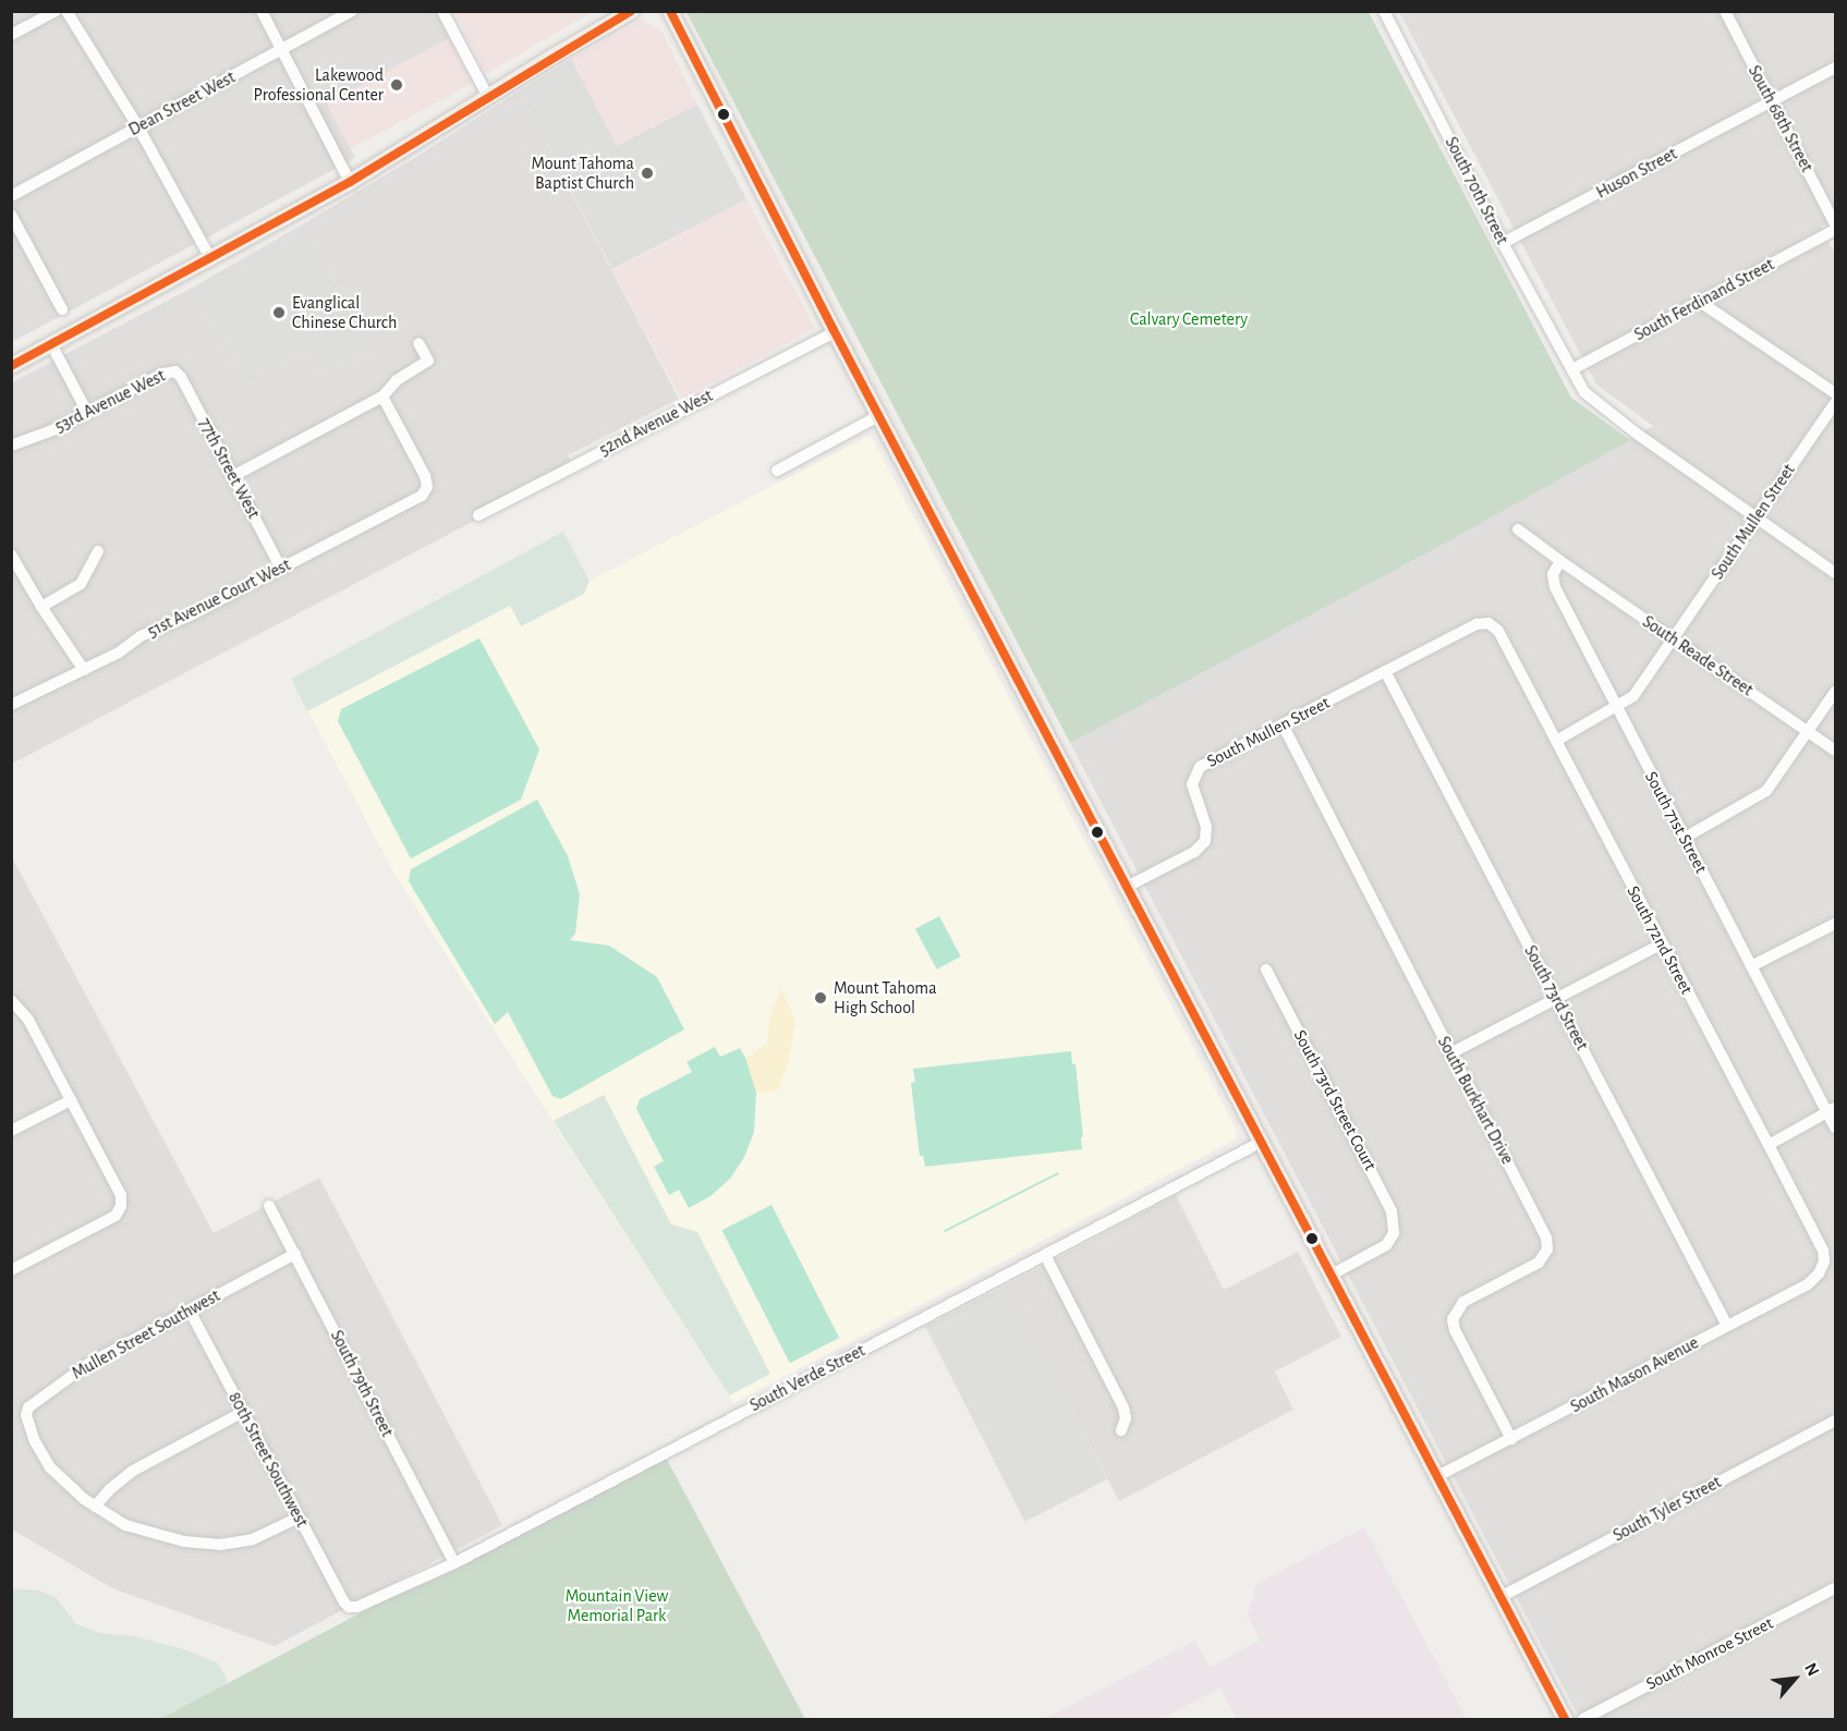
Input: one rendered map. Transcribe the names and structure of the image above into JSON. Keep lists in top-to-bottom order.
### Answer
{
  "streets": {
    "street": [
      "Dean Street West",
      "South 68th Street",
      "Huson Street",
      "South 70th Street",
      "South Ferdinand Street",
      "53rd Avenue West",
      "52nd Avenue West",
      "77th Street West",
      "South Mullen Street",
      "51st Avenue Court West",
      "South Reade Street",
      "South 71st Street",
      "South 72nd Street",
      "South 73rd Street",
      "South 73rd Street Court",
      "South Burkhart Drive",
      "Mullen Street Southwest",
      "South Mason Avenue",
      "South Verde Street",
      "South 79th Street",
      "80th Street Southwest",
      "South Tyler Street",
      "South Monroe Street"
    ]
  },
  "crossings": [
    ["South 68th Street", "Huson Street"],
    ["South 68th Street", "South Ferdinand Street"],
    ["Huson Street", "South 70th Street"],
    ["South 70th Street", "South Ferdinand Street"],
    ["South 70th Street", "South Mullen Street"],
    ["53rd Avenue West", "77th Street West"],
    ["77th Street West", "51st Avenue Court West"],
    ["South Mullen Street", "South Reade Street"],
    ["South Mullen Street", "South 71st Street"],
    ["South Mullen Street", "South 72nd Street"],
    ["South Mullen Street", "South 73rd Street"],
    ["South Mullen Street", "South Burkhart Drive"],
    ["South Reade Street", "South 71st Street"],
    ["South 72nd Street", "South Mason Avenue"],
    ["South 73rd Street", "South Mason Avenue"],
    ["South Burkhart Drive", "South Mason Avenue"],
    ["Mullen Street Southwest", "South 79th Street"],
    ["Mullen Street Southwest", "80th Street Southwest"],
    ["South Verde Street", "South 79th Street"],
    ["South Verde Street", "80th Street Southwest"]
  ],
  "parks": ["Calvary Cemetery", "Mountain View Memorial Park"],
  "places": [
    "Lakewood Professional Center",
    "Mount Tahoma Baptist Church",
    "Evanglical Chinese Church",
    "Mount Tahoma High School"
  ],
  "north": "top right"
}
